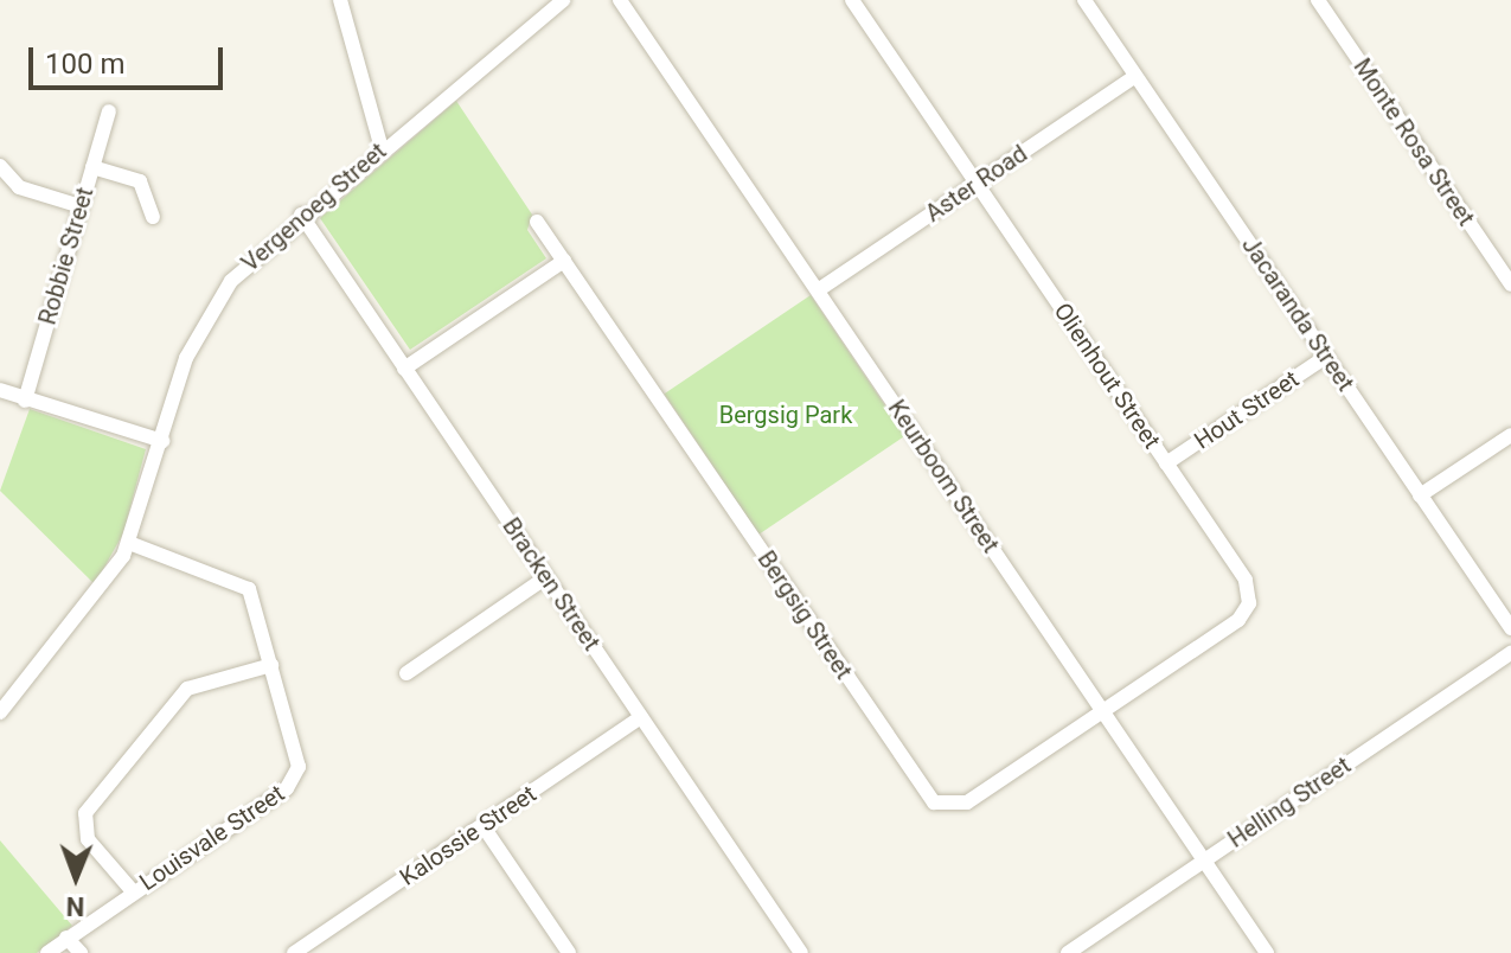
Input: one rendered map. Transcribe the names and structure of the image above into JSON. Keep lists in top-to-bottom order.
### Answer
{
  "streets": {
    "street": [
      "Monte Rosa Street",
      "Aster Road",
      "Vergenoeg Street",
      "Robbie Street",
      "Jacaranda Street",
      "Olienhout Street",
      "Hout Street",
      "Keurboom Street",
      "Bracken Street",
      "Bergsig Street",
      "Helling Street",
      "Kalossie Street",
      "Louisvale Street"
    ]
  },
  "crossings": [
    ["Aster Road", "Jacaranda Street"],
    ["Aster Road", "Olienhout Street"],
    ["Aster Road", "Keurboom Street"],
    ["Vergenoeg Street", "Bracken Street"],
    ["Vergenoeg Street", "Louisvale Street"],
    ["Jacaranda Street", "Hout Street"],
    ["Olienhout Street", "Hout Street"],
    ["Olienhout Street", "Keurboom Street"],
    ["Olienhout Street", "Bergsig Street"],
    ["Keurboom Street", "Bergsig Street"],
    ["Keurboom Street", "Helling Street"],
    ["Bracken Street", "Kalossie Street"]
  ],
  "parks": ["Bergsig Park"],
  "scale_bar": "100 m",
  "north": "bottom"
}
